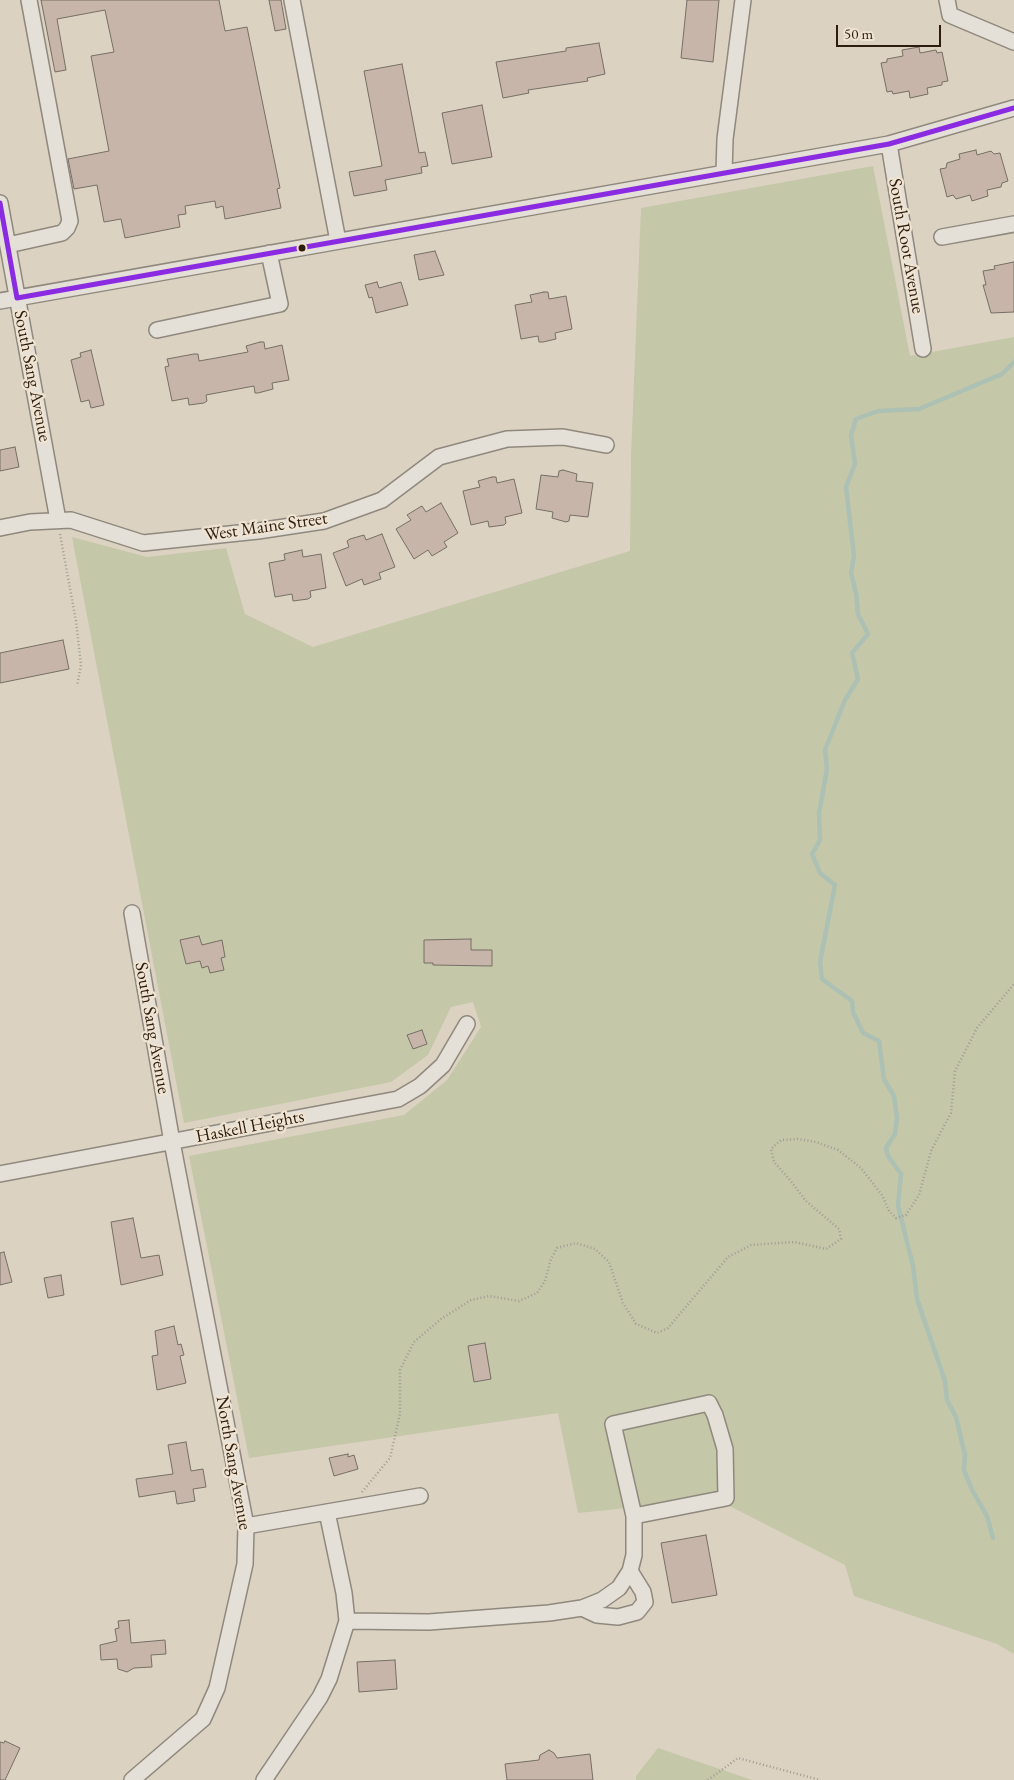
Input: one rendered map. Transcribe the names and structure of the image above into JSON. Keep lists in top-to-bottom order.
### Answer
{
  "streets": {
    "street": [
      "South Root Avenue",
      "South Sang Avenue",
      "West Maine Street",
      "Haskell Heights",
      "North Sang Avenue"
    ]
  },
  "crossings": [
    ["South Sang Avenue", "West Maine Street"],
    ["South Sang Avenue", "Haskell Heights"],
    ["South Sang Avenue", "North Sang Avenue"],
    ["Haskell Heights", "North Sang Avenue"]
  ],
  "scale_bar": "50 m"
}
